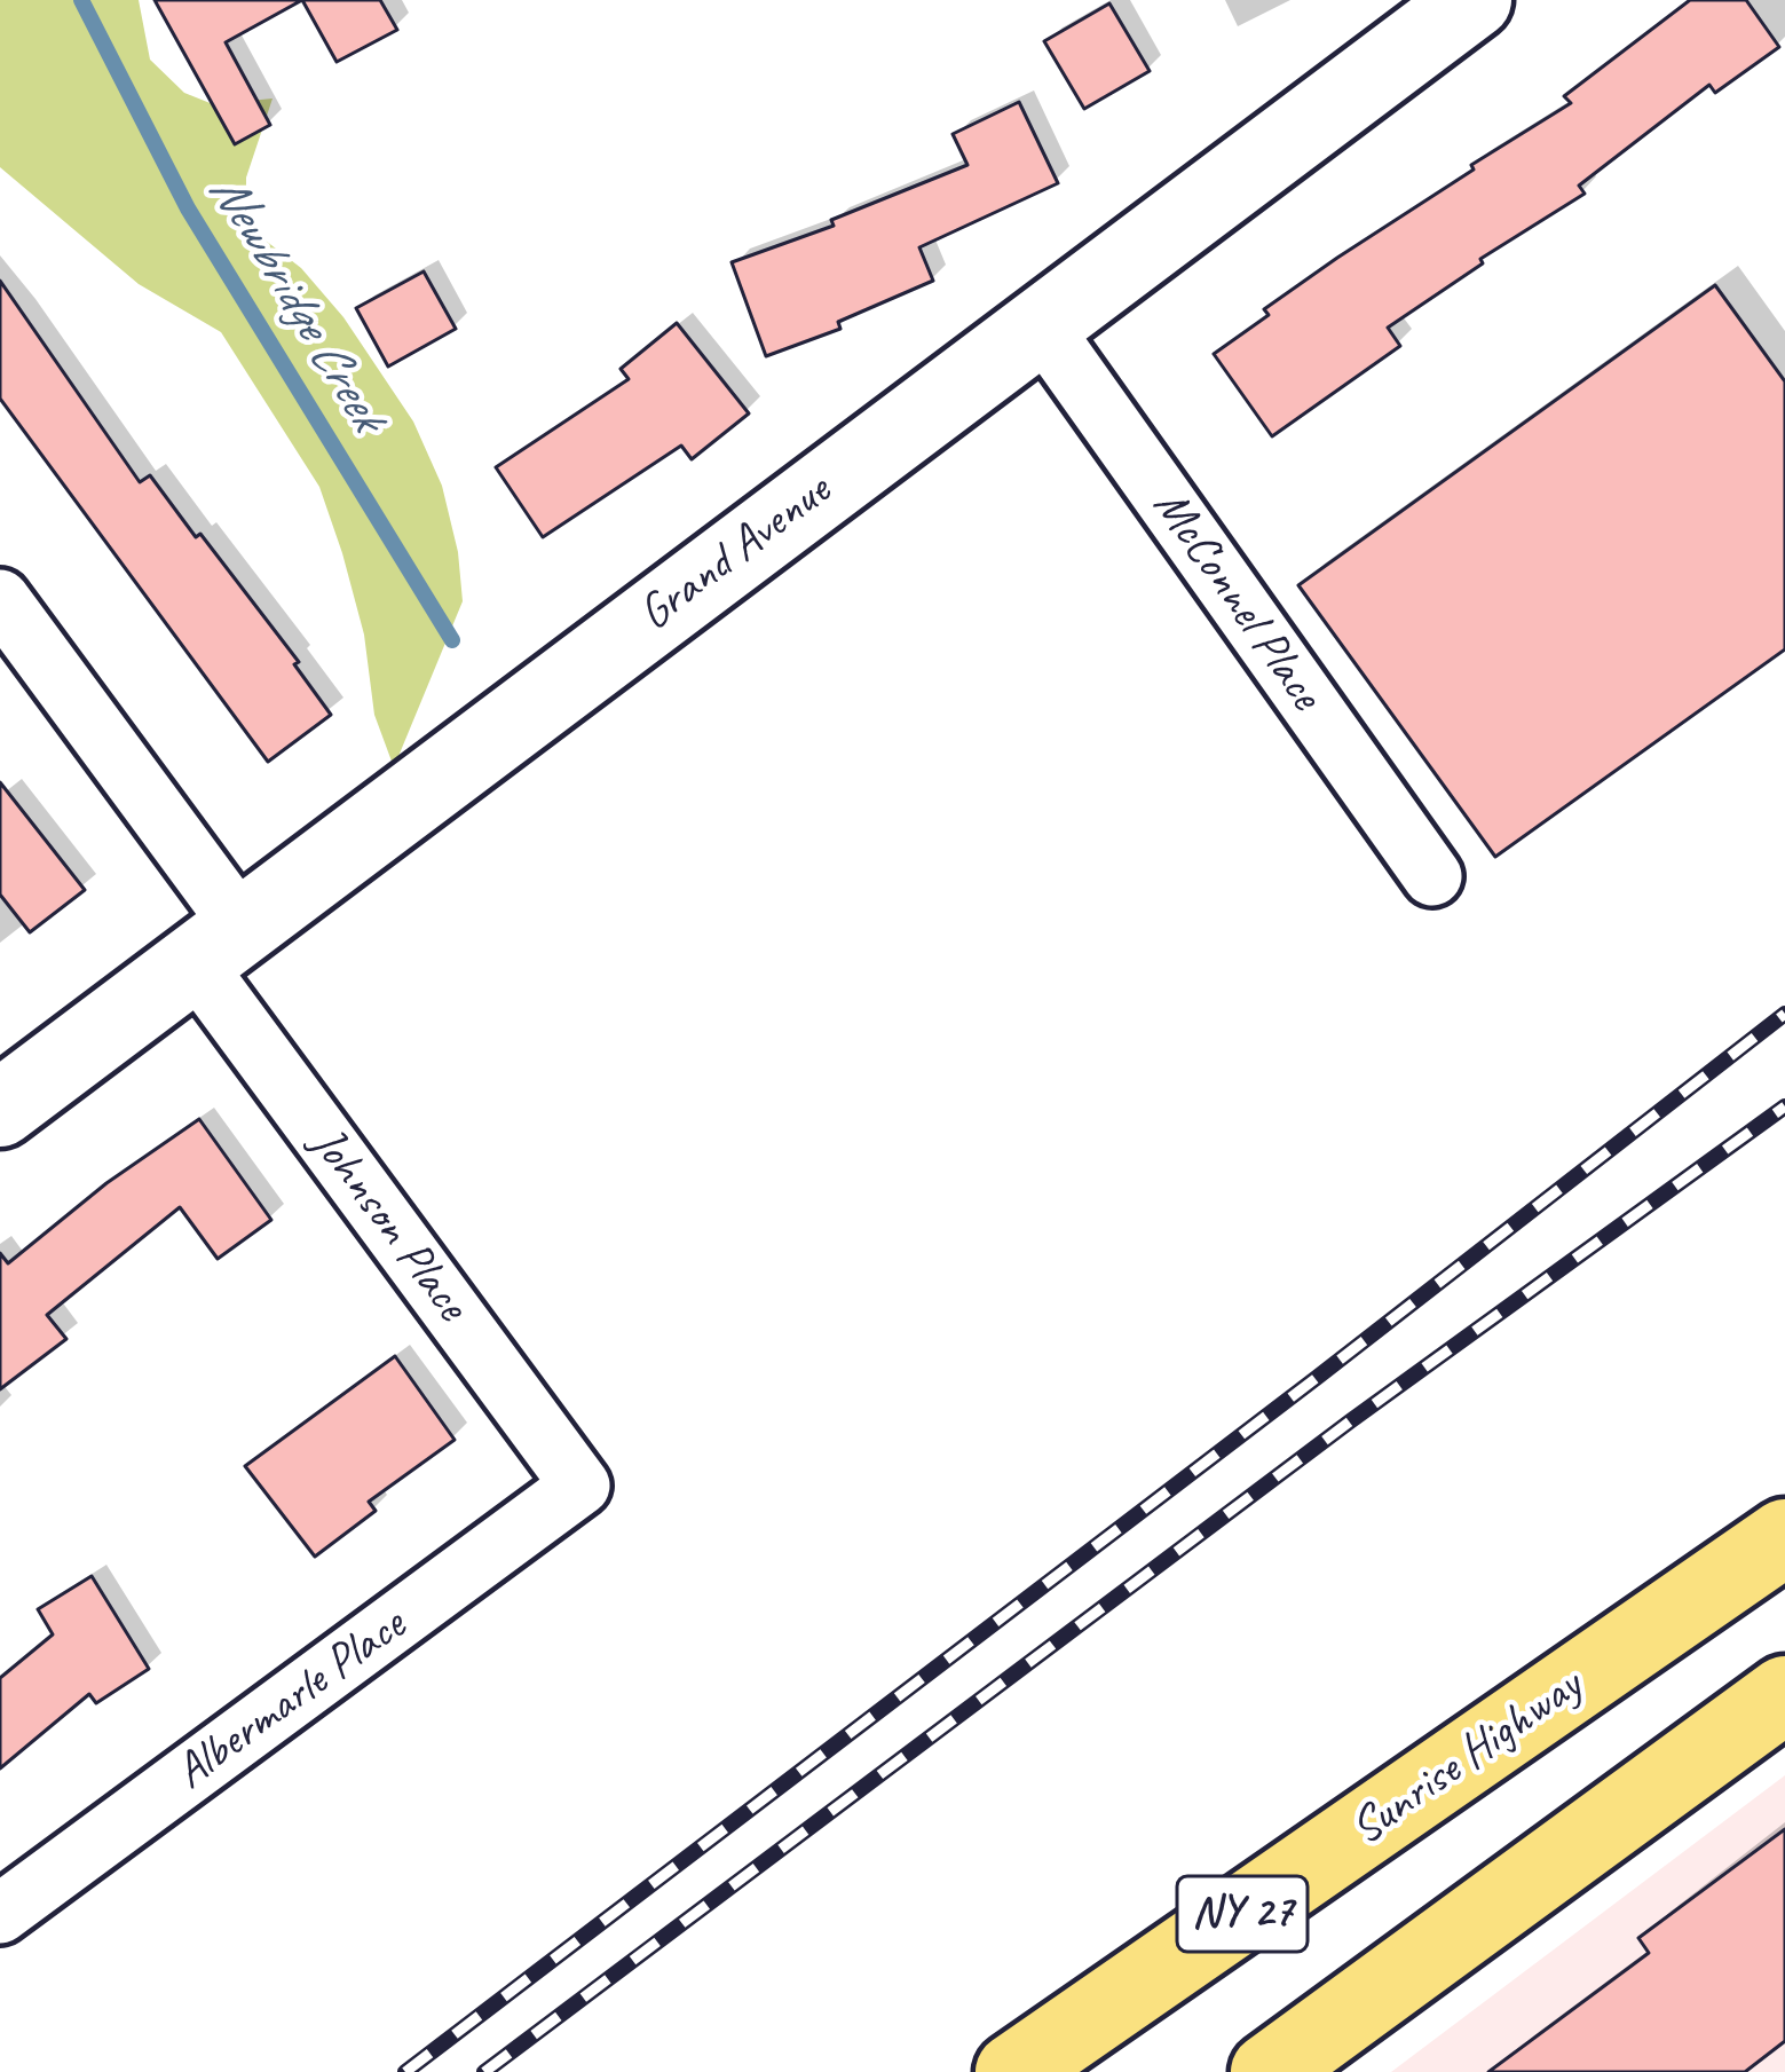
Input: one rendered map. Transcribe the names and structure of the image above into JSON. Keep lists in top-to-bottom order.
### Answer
{
  "streets": {
    "highway": ["Sunrise Highway", "NY 27"],
    "street": [
      "Grand Avenue",
      "McConnel Place",
      "Johnson Place",
      "Albermarle Place"
    ]
  },
  "crossings": [
    ["Grand Avenue", "McConnel Place"],
    ["Grand Avenue", "Johnson Place"],
    ["Johnson Place", "Albermarle Place"]
  ],
  "water": ["Newbridge Creek"]
}
